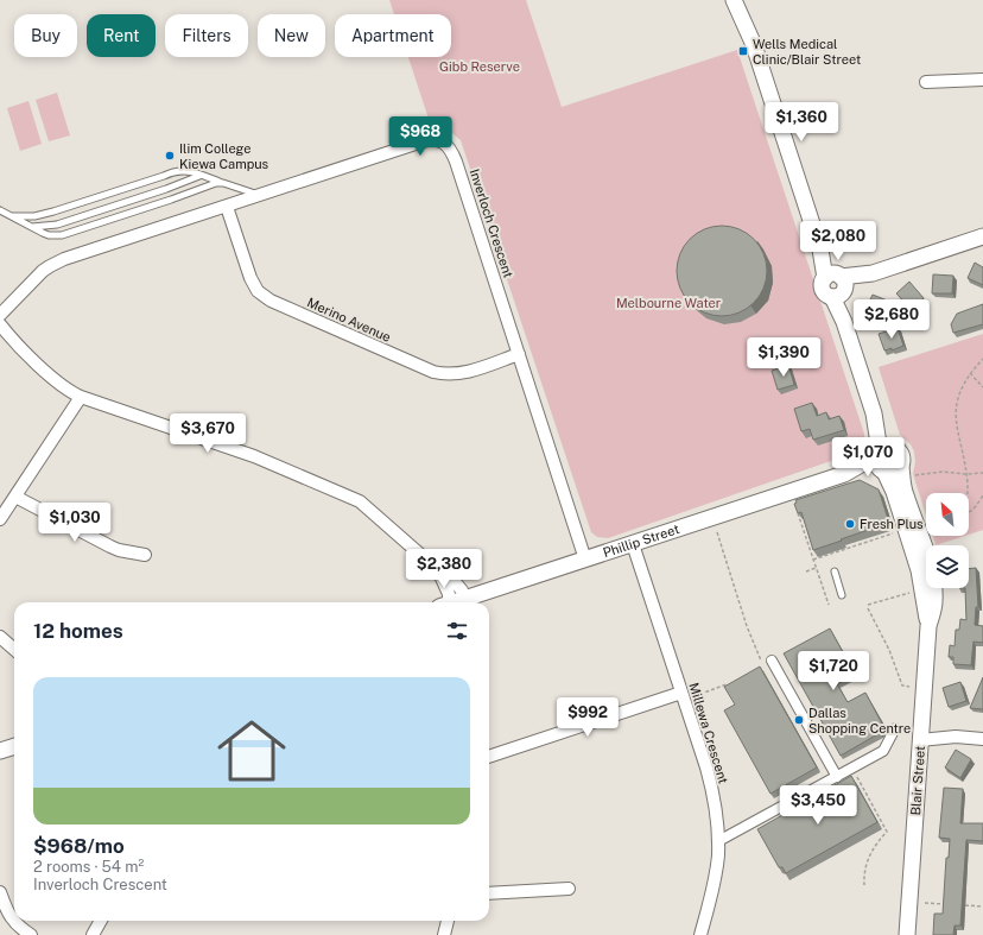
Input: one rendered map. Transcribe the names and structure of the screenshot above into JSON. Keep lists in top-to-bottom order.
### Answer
{
  "streets": {
    "street": [
      "Inverloch Crescent",
      "Merino Avenue",
      "Phillip Street",
      "Millewa Crescent",
      "Blair Street"
    ]
  },
  "crossings": [
    ["Inverloch Crescent", "Merino Avenue"],
    ["Inverloch Crescent", "Phillip Street"],
    ["Phillip Street", "Millewa Crescent"],
    ["Phillip Street", "Blair Street"]
  ],
  "parks": ["Gibb Reserve", "Melbourne Water"],
  "places": {
    "transit": ["Wells Medical Clinic/Blair Street"],
    "other": ["Ilim College Kiewa Campus", "Fresh Plus", "Dallas Shopping Centre"]
  },
  "north": "top left",
  "page": {
    "chip": [
      "Buy",
      "Rent",
      "Filters",
      "New",
      "Apartment"
    ],
    "price": [
      "$1,360",
      "$968",
      "$2,080",
      "$2,680",
      "$1,390",
      "$3,670",
      "$1,070",
      "$1,030",
      "$2,380",
      "$1,720",
      "$992",
      "$3,450"
    ],
    "heading": "12 homes",
    "list": [
      {
        "name": "$968/mo",
        "note": "2 rooms · 54 m² · Inverloch Crescent"
      }
    ]
  }
}
